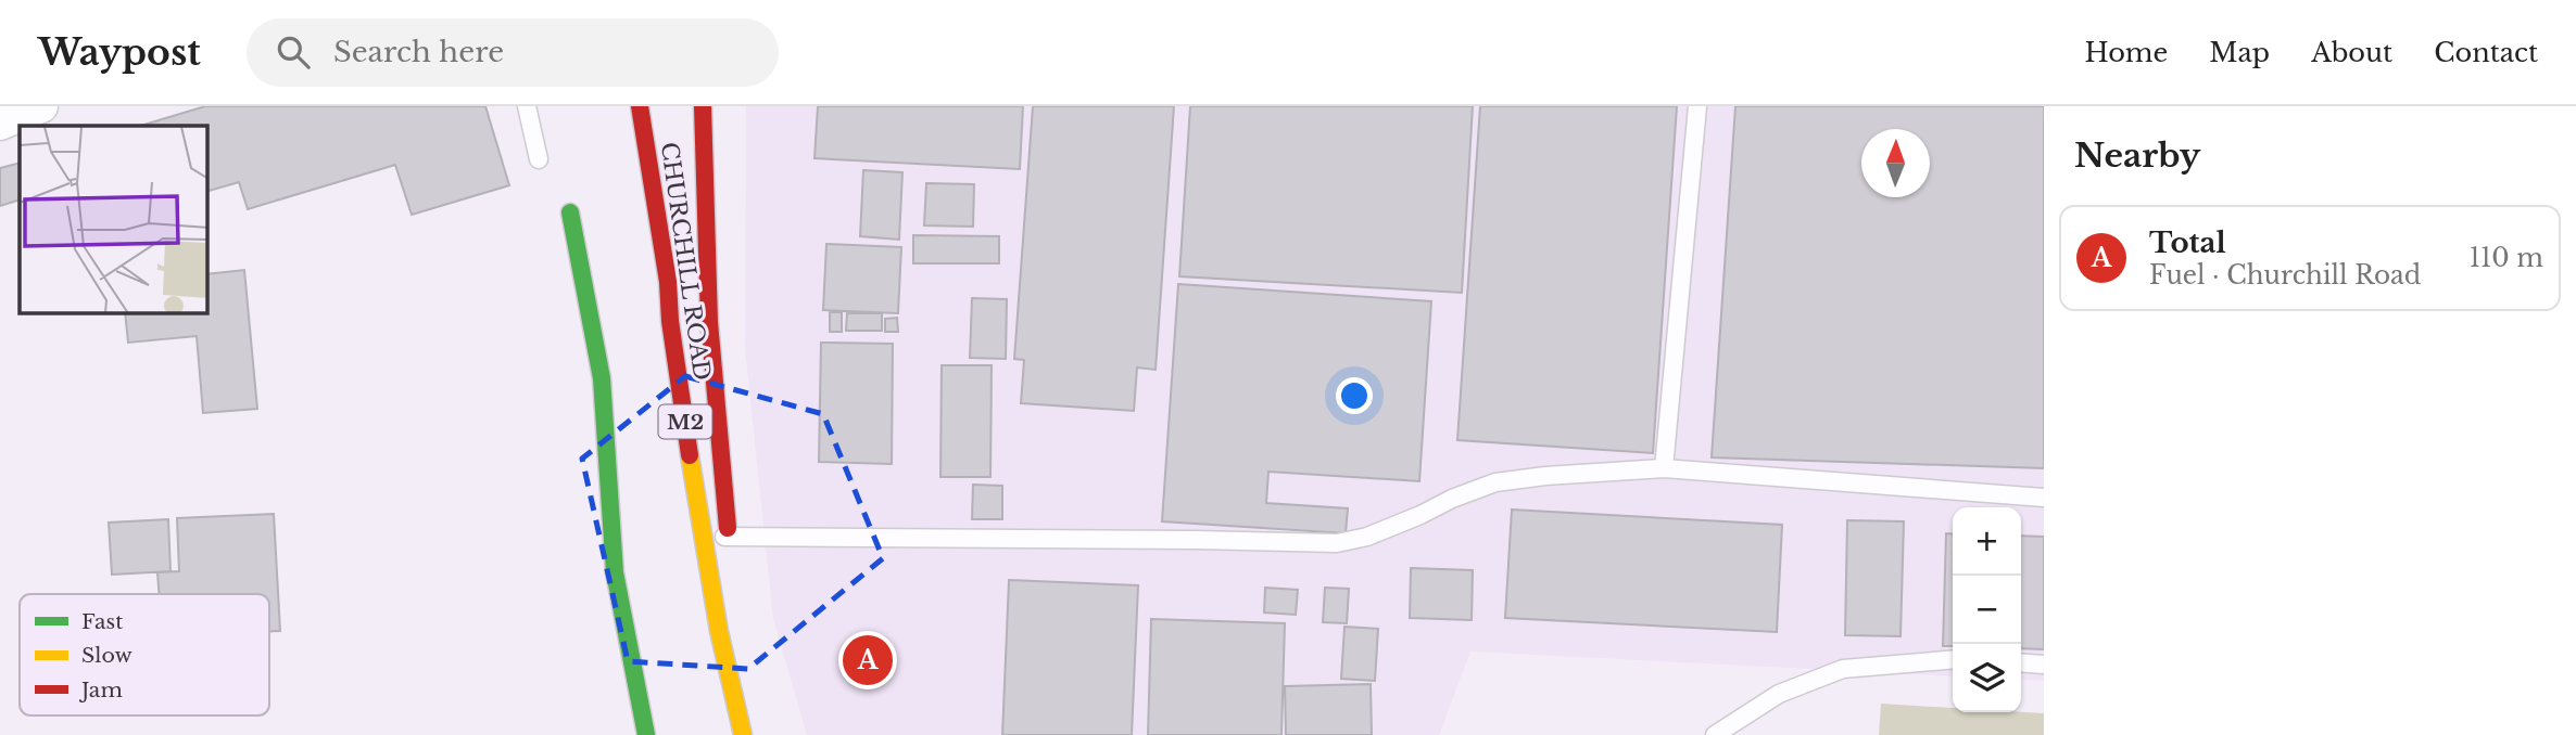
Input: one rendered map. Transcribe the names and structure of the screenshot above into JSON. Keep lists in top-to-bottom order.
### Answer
{
  "streets": {
    "main road": ["CHURCHILL ROAD", "M2"]
  },
  "legend": ["Fast", "Slow", "Jam"],
  "north": "top",
  "page": {
    "header": "Waypost",
    "search": "Search here",
    "nav": [
      "Home",
      "Map",
      "About",
      "Contact"
    ],
    "heading": "Nearby",
    "list": [
      {
        "mark": "A",
        "name": "Total",
        "note": "Fuel · Churchill Road",
        "value": "110 m"
      }
    ],
    "map_buttons": ["+", "−"],
    "pins": "A"
  }
}
